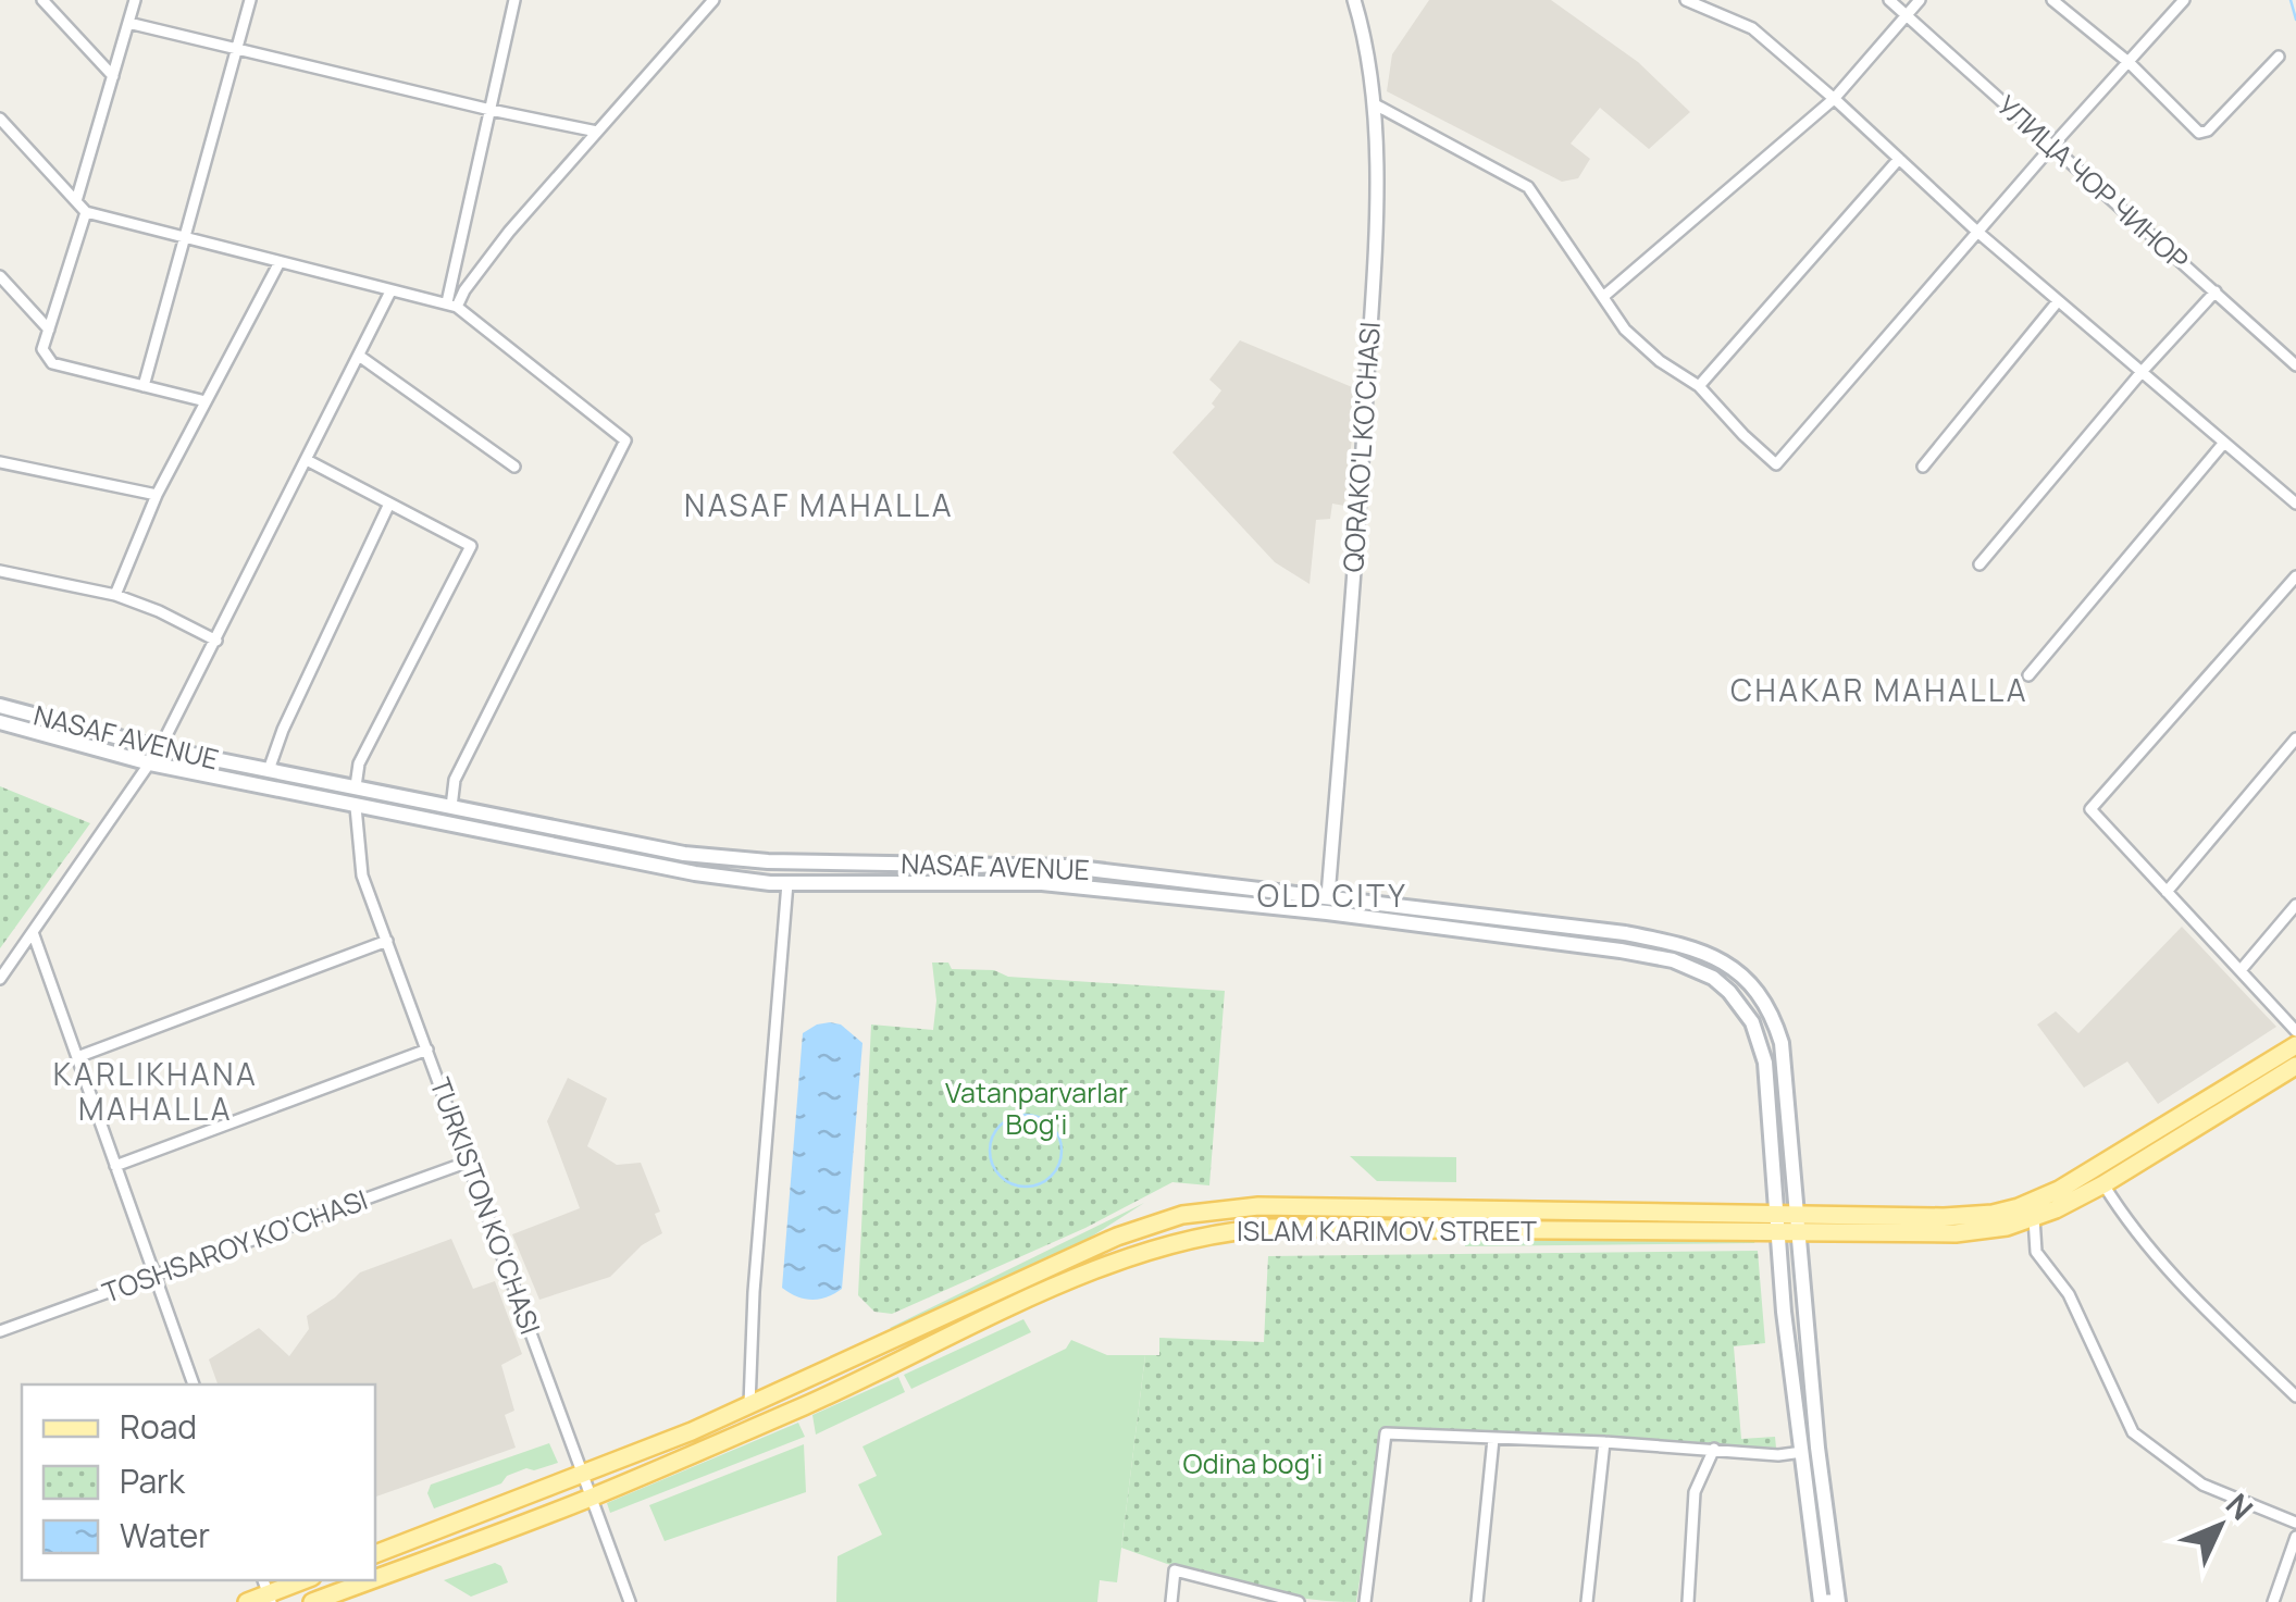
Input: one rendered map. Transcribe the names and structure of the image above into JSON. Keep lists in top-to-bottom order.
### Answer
{
  "streets": {
    "main road": ["NASAF AVENUE", "ISLAM KARIMOV STREET"],
    "street": [
      "УЛИЦА ЧОР ЧИНОР",
      "QORAKO'L KO'CHASI",
      "TURKISTON KO'CHASI",
      "TOSHSAROY KO'CHASI"
    ]
  },
  "crossings": [
    ["QORAKO'L KO'CHASI", "NASAF AVENUE"],
    ["NASAF AVENUE", "TURKISTON KO'CHASI"],
    ["NASAF AVENUE", "ISLAM KARIMOV STREET"],
    ["TURKISTON KO'CHASI", "ISLAM KARIMOV STREET"],
    ["TURKISTON KO'CHASI", "TOSHSAROY KO'CHASI"]
  ],
  "districts": [
    "NASAF MAHALLA",
    "CHAKAR MAHALLA",
    "OLD CITY",
    "KARLIKHANA MAHALLA"
  ],
  "parks": ["Vatanparvarlar Bog'i", "Odina bog'i"],
  "legend": ["Road", "Park", "Water"],
  "north": "top right"
}
